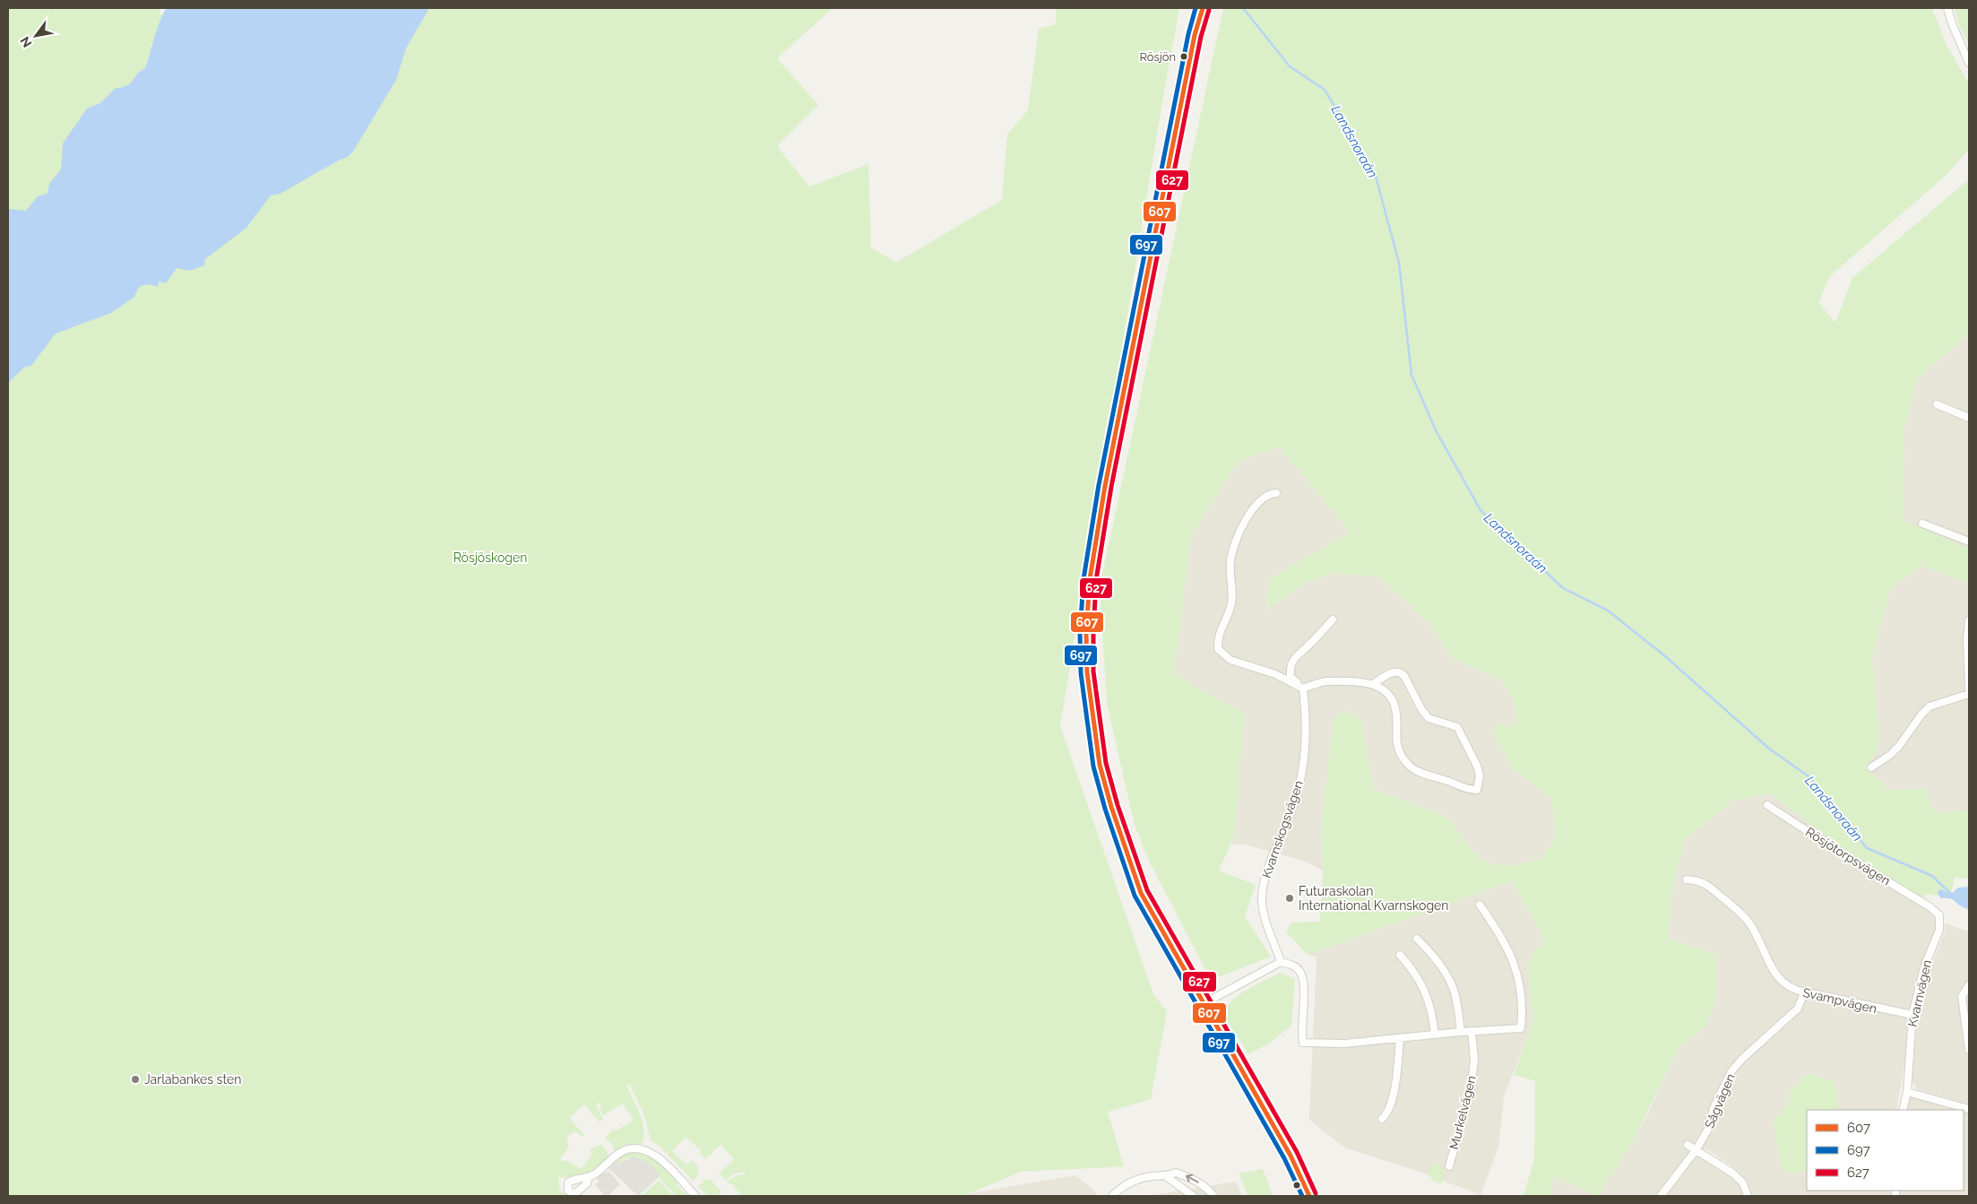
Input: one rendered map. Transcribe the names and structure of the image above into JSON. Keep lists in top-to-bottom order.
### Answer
{
  "streets": {
    "street": [
      "Kvarnskogsvägen",
      "Rösjötorpsvägen",
      "Kvarnvägen",
      "Svampvägen",
      "Sågvägen",
      "Murkelvägen"
    ]
  },
  "crossings": [
    ["Rösjötorpsvägen", "Kvarnvägen"],
    ["Kvarnvägen", "Svampvägen"],
    ["Svampvägen", "Sågvägen"]
  ],
  "water": ["Landsnoraån"],
  "parks": ["Rösjöskogen"],
  "places": ["Rösjön", "Futuraskolan International Kvarnskogen", "Jarlabankes sten"],
  "lines": ["transit line 607", "transit line 697", "transit line 627"],
  "legend": ["607", "697", "627"],
  "north": "bottom left"
}
